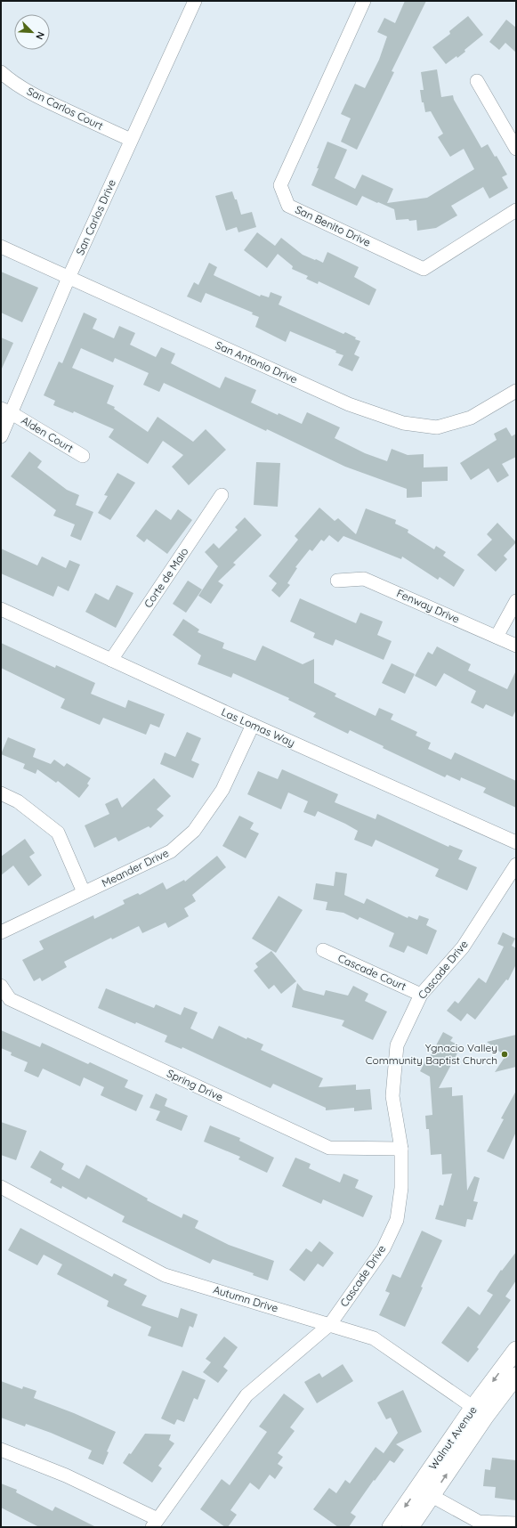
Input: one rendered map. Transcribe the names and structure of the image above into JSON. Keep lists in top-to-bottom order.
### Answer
{
  "streets": {
    "street": [
      "San Carlos Court",
      "San Carlos Drive",
      "San Benito Drive",
      "San Antonio Drive",
      "Alden Court",
      "Corte de Maio",
      "Fenway Drive",
      "Las Lomas Way",
      "Meander Drive",
      "Cascade Drive",
      "Cascade Court",
      "Spring Drive",
      "Autumn Drive",
      "Walnut Avenue"
    ]
  },
  "crossings": [
    ["San Carlos Court", "San Carlos Drive"],
    ["San Carlos Drive", "San Antonio Drive"],
    ["San Carlos Drive", "Alden Court"],
    ["Corte de Maio", "Las Lomas Way"],
    ["Las Lomas Way", "Meander Drive"],
    ["Cascade Drive", "Cascade Court"],
    ["Cascade Drive", "Spring Drive"],
    ["Cascade Drive", "Autumn Drive"],
    ["Autumn Drive", "Walnut Avenue"]
  ],
  "places": ["Ygnacio Valley Community Baptist Church"],
  "north": "bottom right"
}
